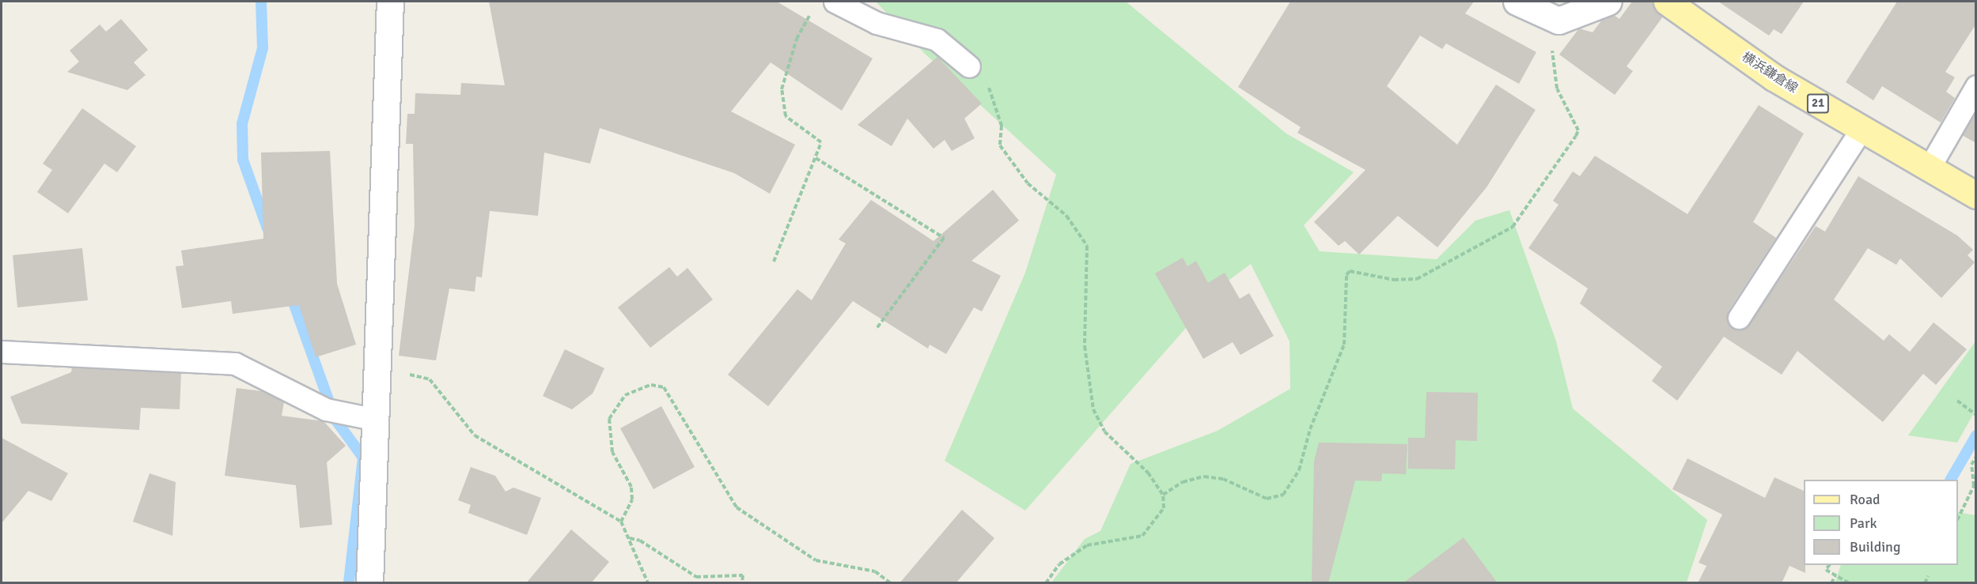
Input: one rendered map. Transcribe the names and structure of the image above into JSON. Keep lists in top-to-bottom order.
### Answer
{
  "streets": {
    "main road": ["横浜鎌倉線", "21"]
  },
  "legend": ["Road", "Park", "Building"]
}
